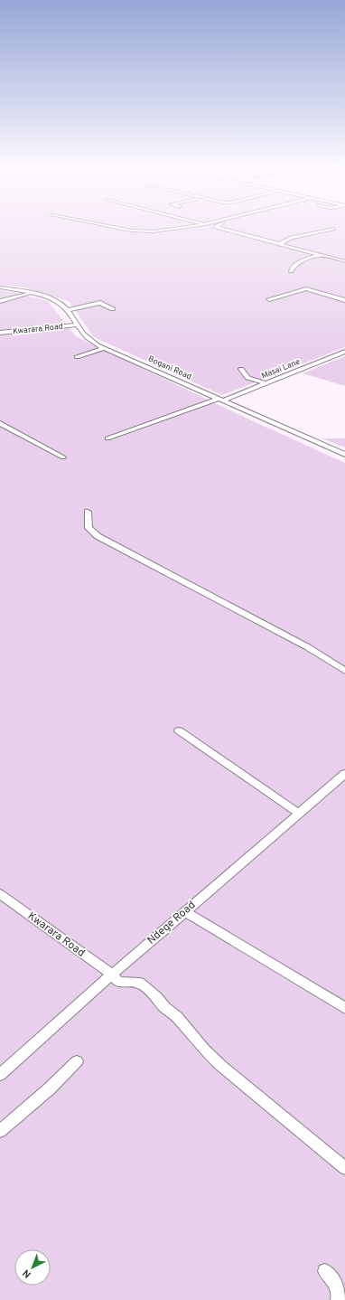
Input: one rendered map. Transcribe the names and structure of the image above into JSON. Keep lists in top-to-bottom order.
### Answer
{
  "streets": {
    "street": [
      "Kwarara Road",
      "Bogani Road",
      "Masai Lane",
      "Ndege Road"
    ]
  },
  "crossings": [
    ["Kwarara Road", "Bogani Road"],
    ["Kwarara Road", "Ndege Road"],
    ["Bogani Road", "Masai Lane"]
  ],
  "north": "bottom left"
}
